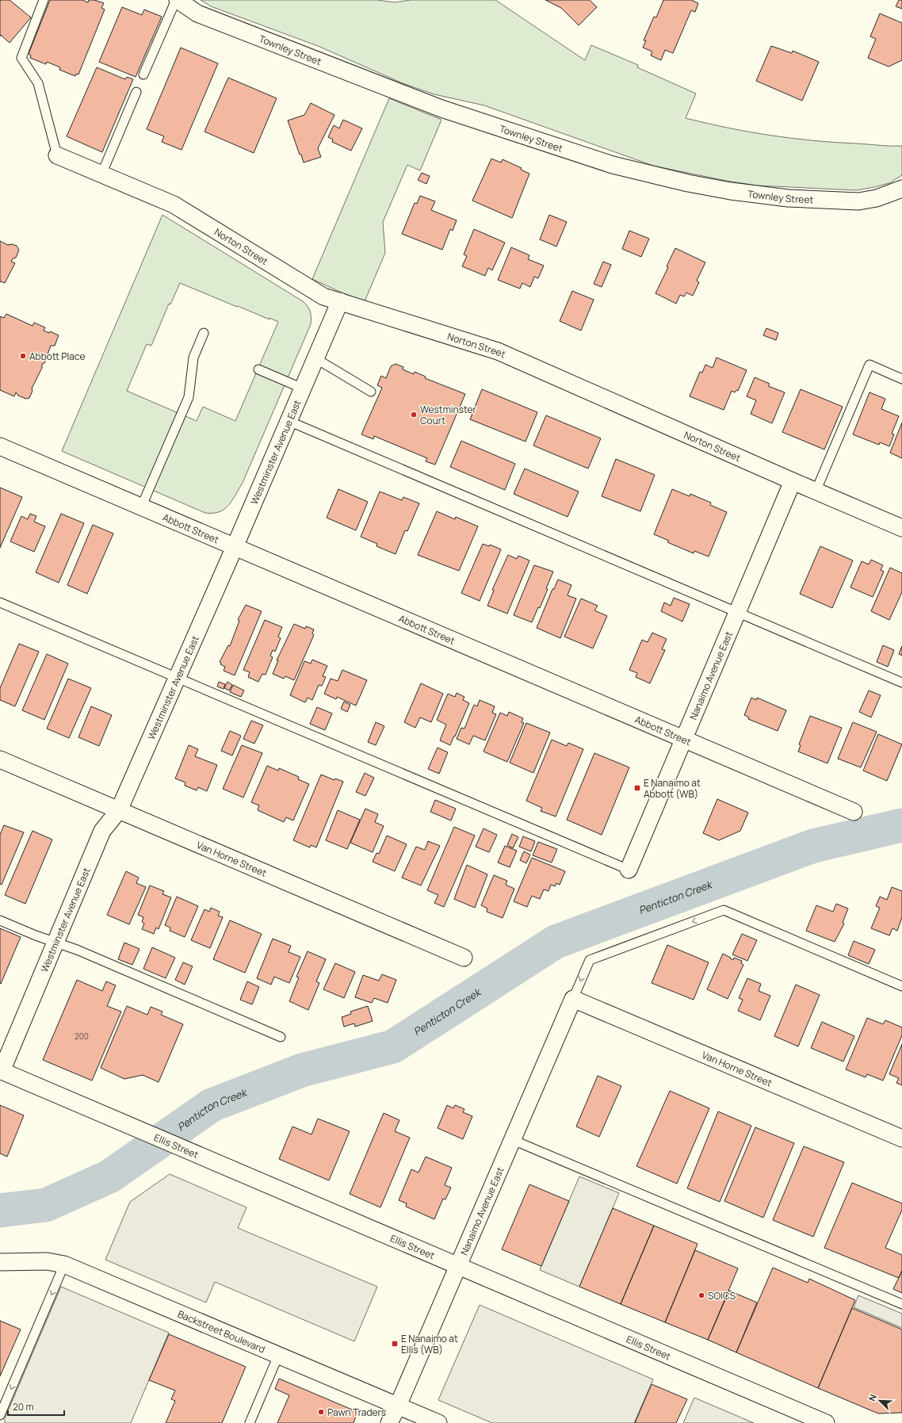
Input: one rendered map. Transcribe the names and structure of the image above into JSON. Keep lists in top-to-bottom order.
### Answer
{
  "streets": {
    "street": [
      "Townley Street",
      "Norton Street",
      "Westminster Avenue East",
      "Abbott Street",
      "Nanaimo Avenue East",
      "Van Horne Street",
      "Ellis Street",
      "Backstreet Boulevard"
    ]
  },
  "crossings": [
    ["Norton Street", "Westminster Avenue East"],
    ["Norton Street", "Nanaimo Avenue East"],
    ["Westminster Avenue East", "Abbott Street"],
    ["Westminster Avenue East", "Van Horne Street"],
    ["Westminster Avenue East", "Ellis Street"],
    ["Abbott Street", "Nanaimo Avenue East"],
    ["Nanaimo Avenue East", "Van Horne Street"],
    ["Nanaimo Avenue East", "Ellis Street"],
    ["Nanaimo Avenue East", "Backstreet Boulevard"]
  ],
  "water": ["Penticton Creek"],
  "places": {
    "other": [
      "Abbott Place",
      "Westminster Court",
      "SOICS",
      "Pawn Traders"
    ],
    "transit": ["E Nanaimo at Abbott (WB)", "E Nanaimo at Ellis (WB)"]
  },
  "house_numbers": ["200"],
  "scale_bar": "20 m",
  "north": "top left"
}
